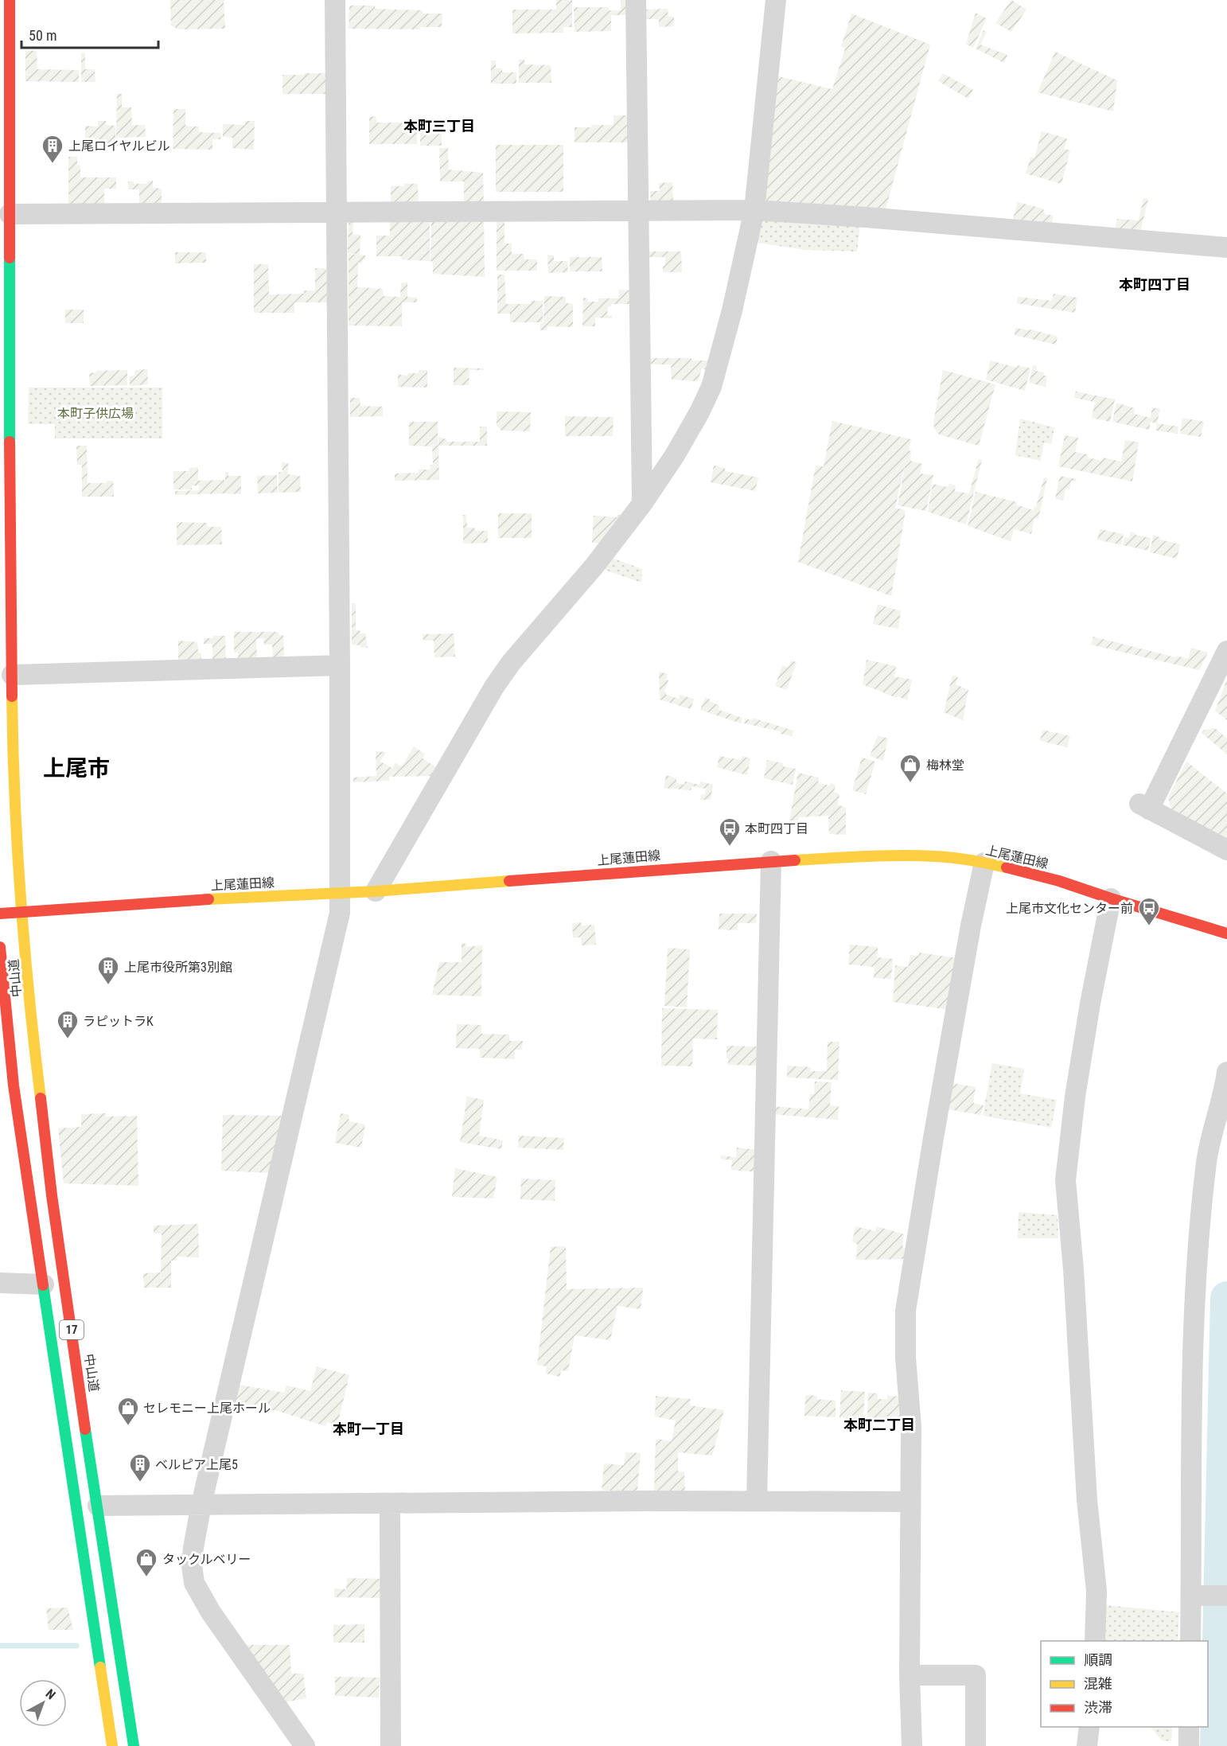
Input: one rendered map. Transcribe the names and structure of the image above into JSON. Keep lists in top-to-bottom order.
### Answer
{
  "streets": {
    "main road": ["上尾蓮田線", "中山道", "17"]
  },
  "crossings": [
    ["上尾蓮田線", "中山道"]
  ],
  "districts": [
    "本町三丁目",
    "本町四丁目",
    "上尾市",
    "本町二丁目",
    "本町一丁目"
  ],
  "parks": ["本町子供広場"],
  "places": {
    "building": [
      "上尾ロイヤルビル",
      "上尾市役所第3別館",
      "ラピットラK",
      "ベルピア上尾5"
    ],
    "shop": ["梅林堂", "セレモニー上尾ホール", "タックルベリー"],
    "bus stop": ["本町四丁目", "上尾市文化センター前"]
  },
  "legend": ["順調", "混雑", "渋滞"],
  "scale_bar": "50 m",
  "north": "top right"
}
